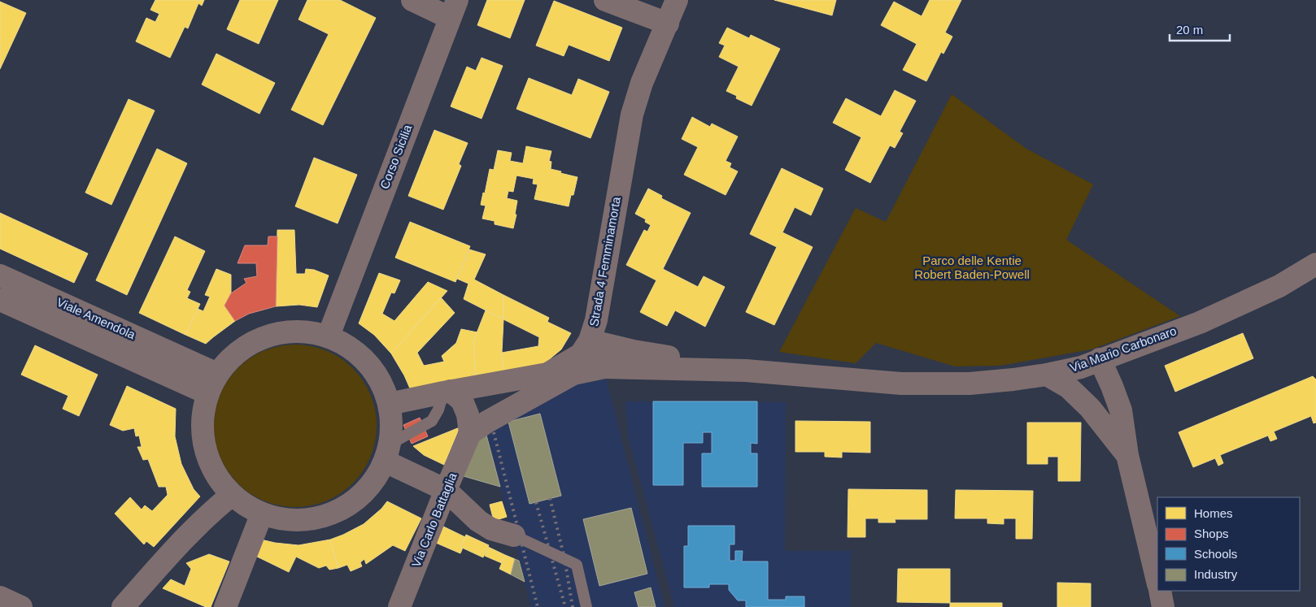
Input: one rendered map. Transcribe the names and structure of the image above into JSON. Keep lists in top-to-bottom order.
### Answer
{
  "streets": {
    "street": [
      "Corso Sicilia",
      "Strada 4 Femminamorta",
      "Viale Amendola",
      "Via Mario Carbonaro",
      "Via Carlo Battaglia"
    ]
  },
  "parks": ["Parco delle Kentie Robert Baden-Powell"],
  "legend": [
    "Homes",
    "Shops",
    "Schools",
    "Industry"
  ],
  "scale_bar": "20 m"
}
